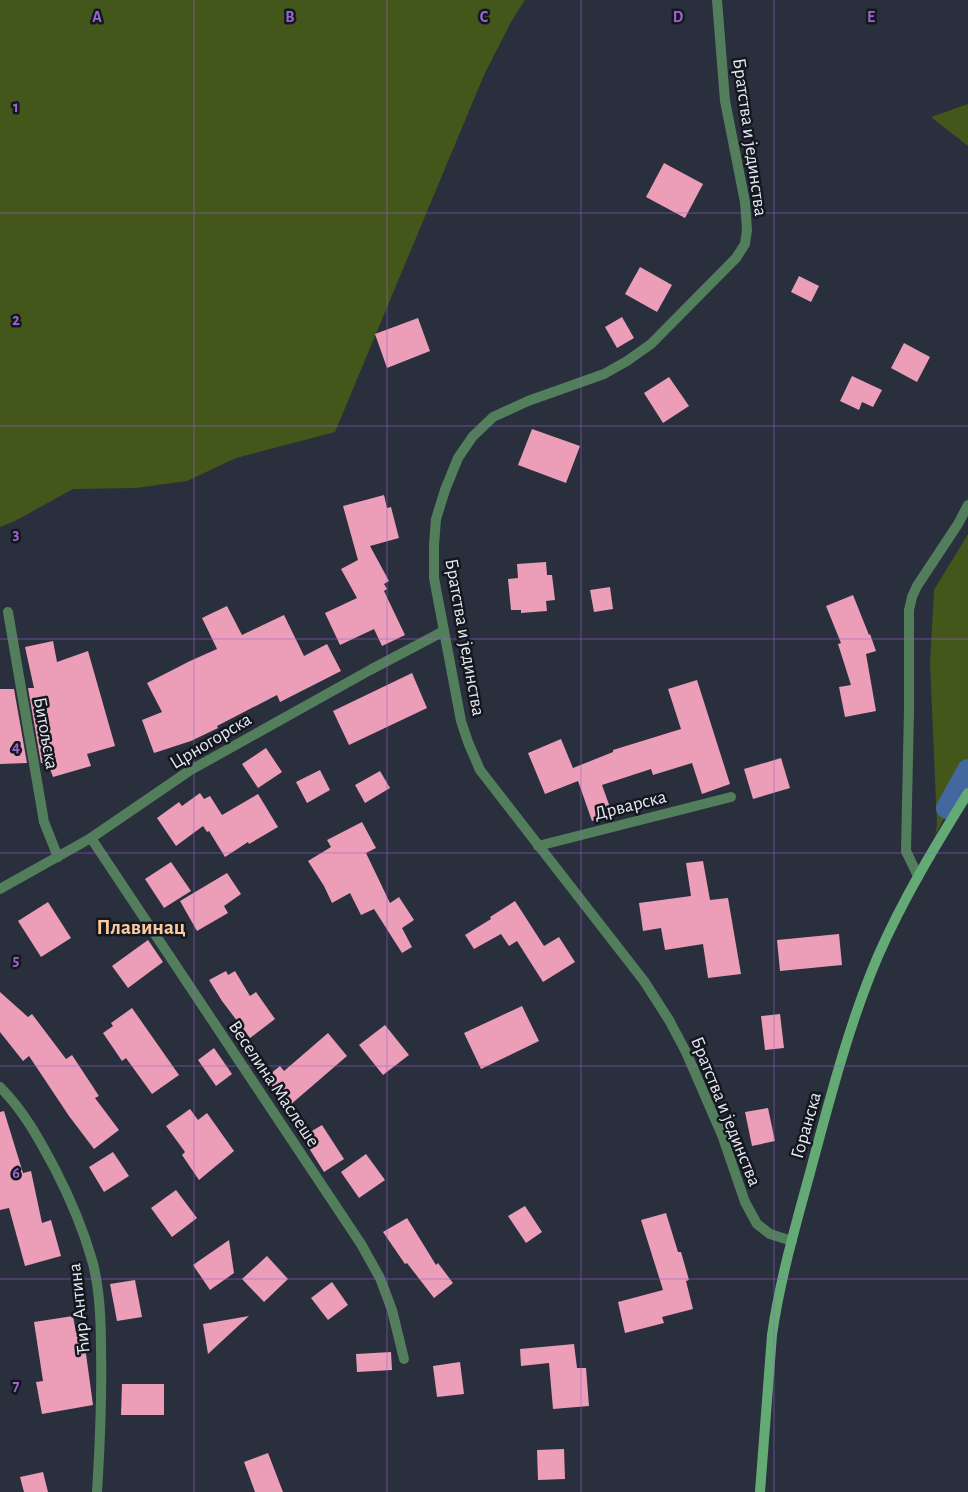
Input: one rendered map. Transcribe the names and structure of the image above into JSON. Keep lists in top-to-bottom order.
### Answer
{
  "streets": {
    "main road": ["Горанска"],
    "street": [
      "Братства и јединства",
      "Битољска",
      "Црногорска",
      "Дрварска",
      "Веселина Маслеше",
      "Ћир Антина"
    ]
  },
  "crossings": [
    ["Братства и јединства", "Црногорска"],
    ["Братства и јединства", "Дрварска"],
    ["Братства и јединства", "Горанска"],
    ["Битољска", "Црногорска"],
    ["Црногорска", "Веселина Маслеше"]
  ],
  "districts": ["Плавинац"],
  "grid": {
    "columns": [
      "A",
      "B",
      "C",
      "D",
      "E"
    ],
    "rows": [
      "1",
      "2",
      "3",
      "4",
      "5",
      "6",
      "7"
    ]
  }
}
